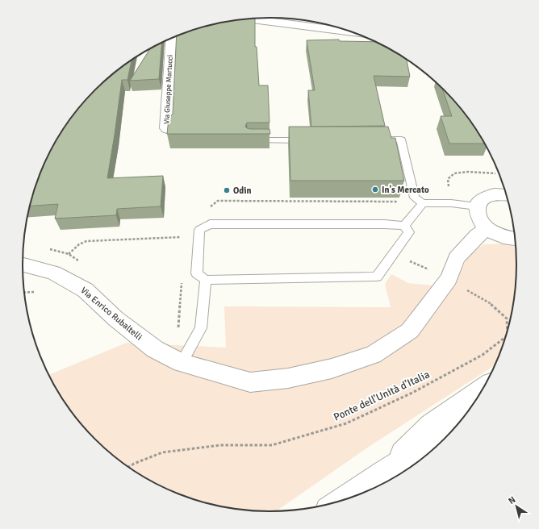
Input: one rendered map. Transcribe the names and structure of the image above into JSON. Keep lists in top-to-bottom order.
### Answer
{
  "streets": {
    "street": ["Via Giuseppe Martucci", "Via Enrico Rubaltelli"],
    "path": ["Ponte dell'Unità d'Italia"]
  },
  "crossings": [
    ["Via Enrico Rubaltelli", "Ponte dell'Unità d'Italia"]
  ],
  "places": ["In's Mercato", "Odin"],
  "north": "top left"
}
